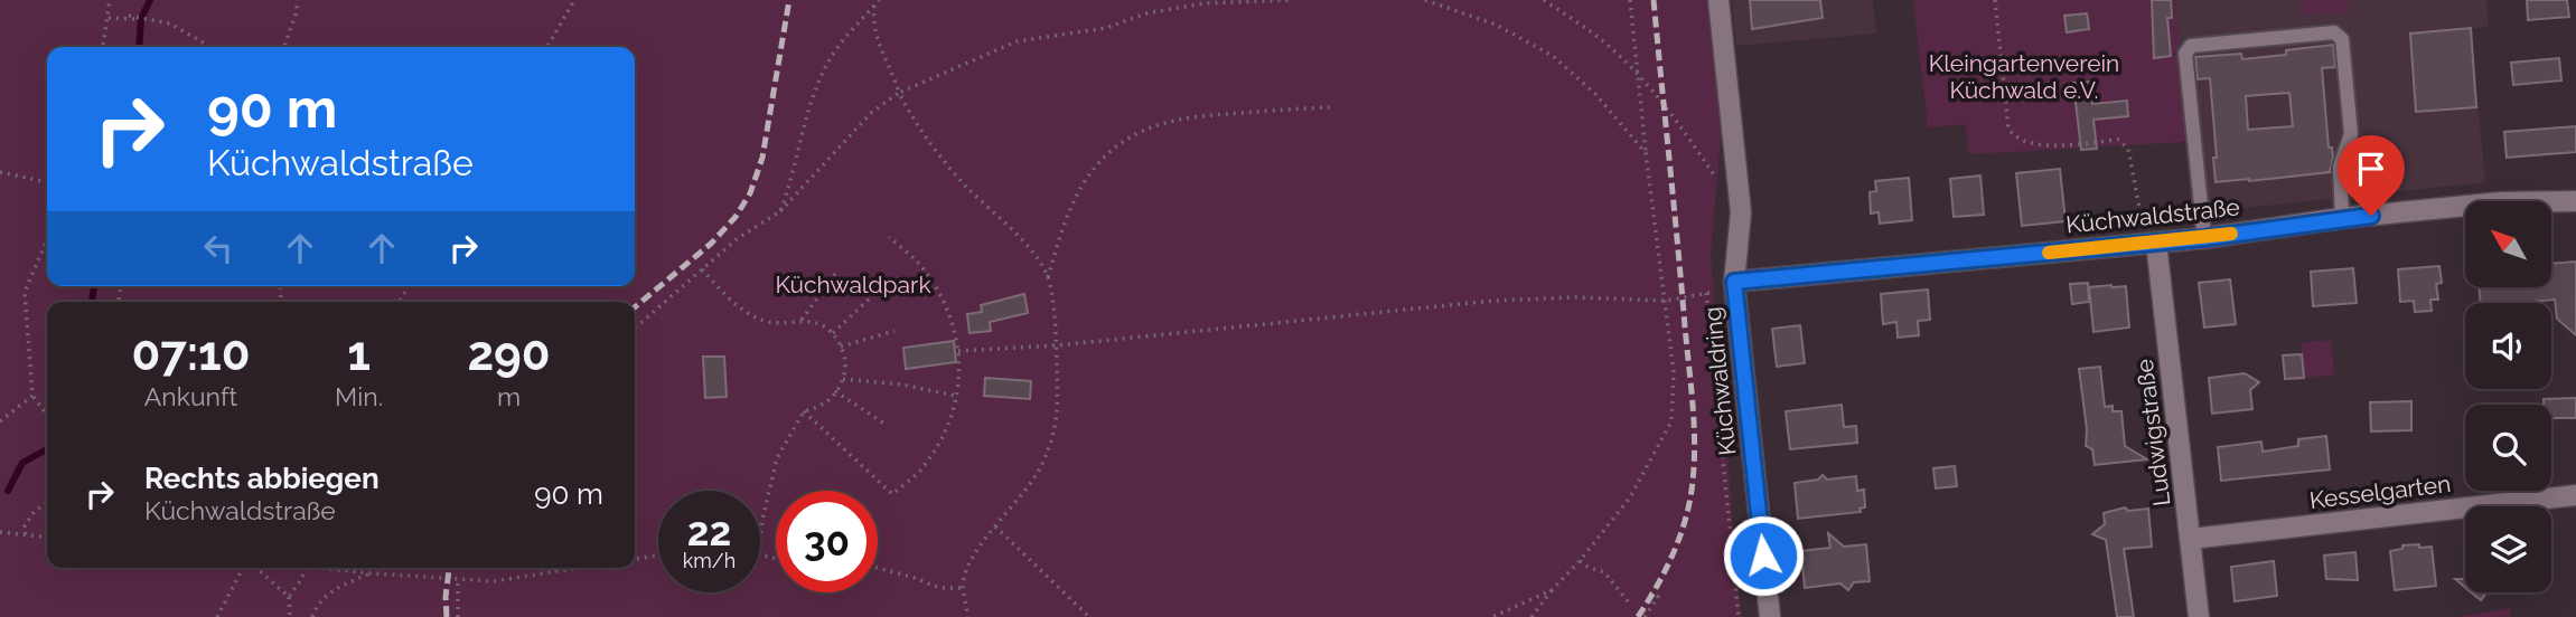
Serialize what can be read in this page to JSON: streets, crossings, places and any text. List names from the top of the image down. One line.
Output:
{"streets":{"street":["Küchwaldstraße","Küchwaldring","Ludwigstraße","Kesselgarten"]},"crossings":[["Küchwaldstraße","Küchwaldring"],["Küchwaldstraße","Ludwigstraße"],["Ludwigstraße","Kesselgarten"]],"parks":["Kleingartenverein Küchwald e.V.","Küchwaldpark"],"north":"top left","page":{"turn":["90 m","Küchwaldstraße"],"eta":["07:10","Ankunft","1","Min.","290","m"],"list":[{"name":"Rechts abbiegen","note":"Küchwaldstraße","value":"90 m"}],"speed":"22 km/h","limit":"30"}}
